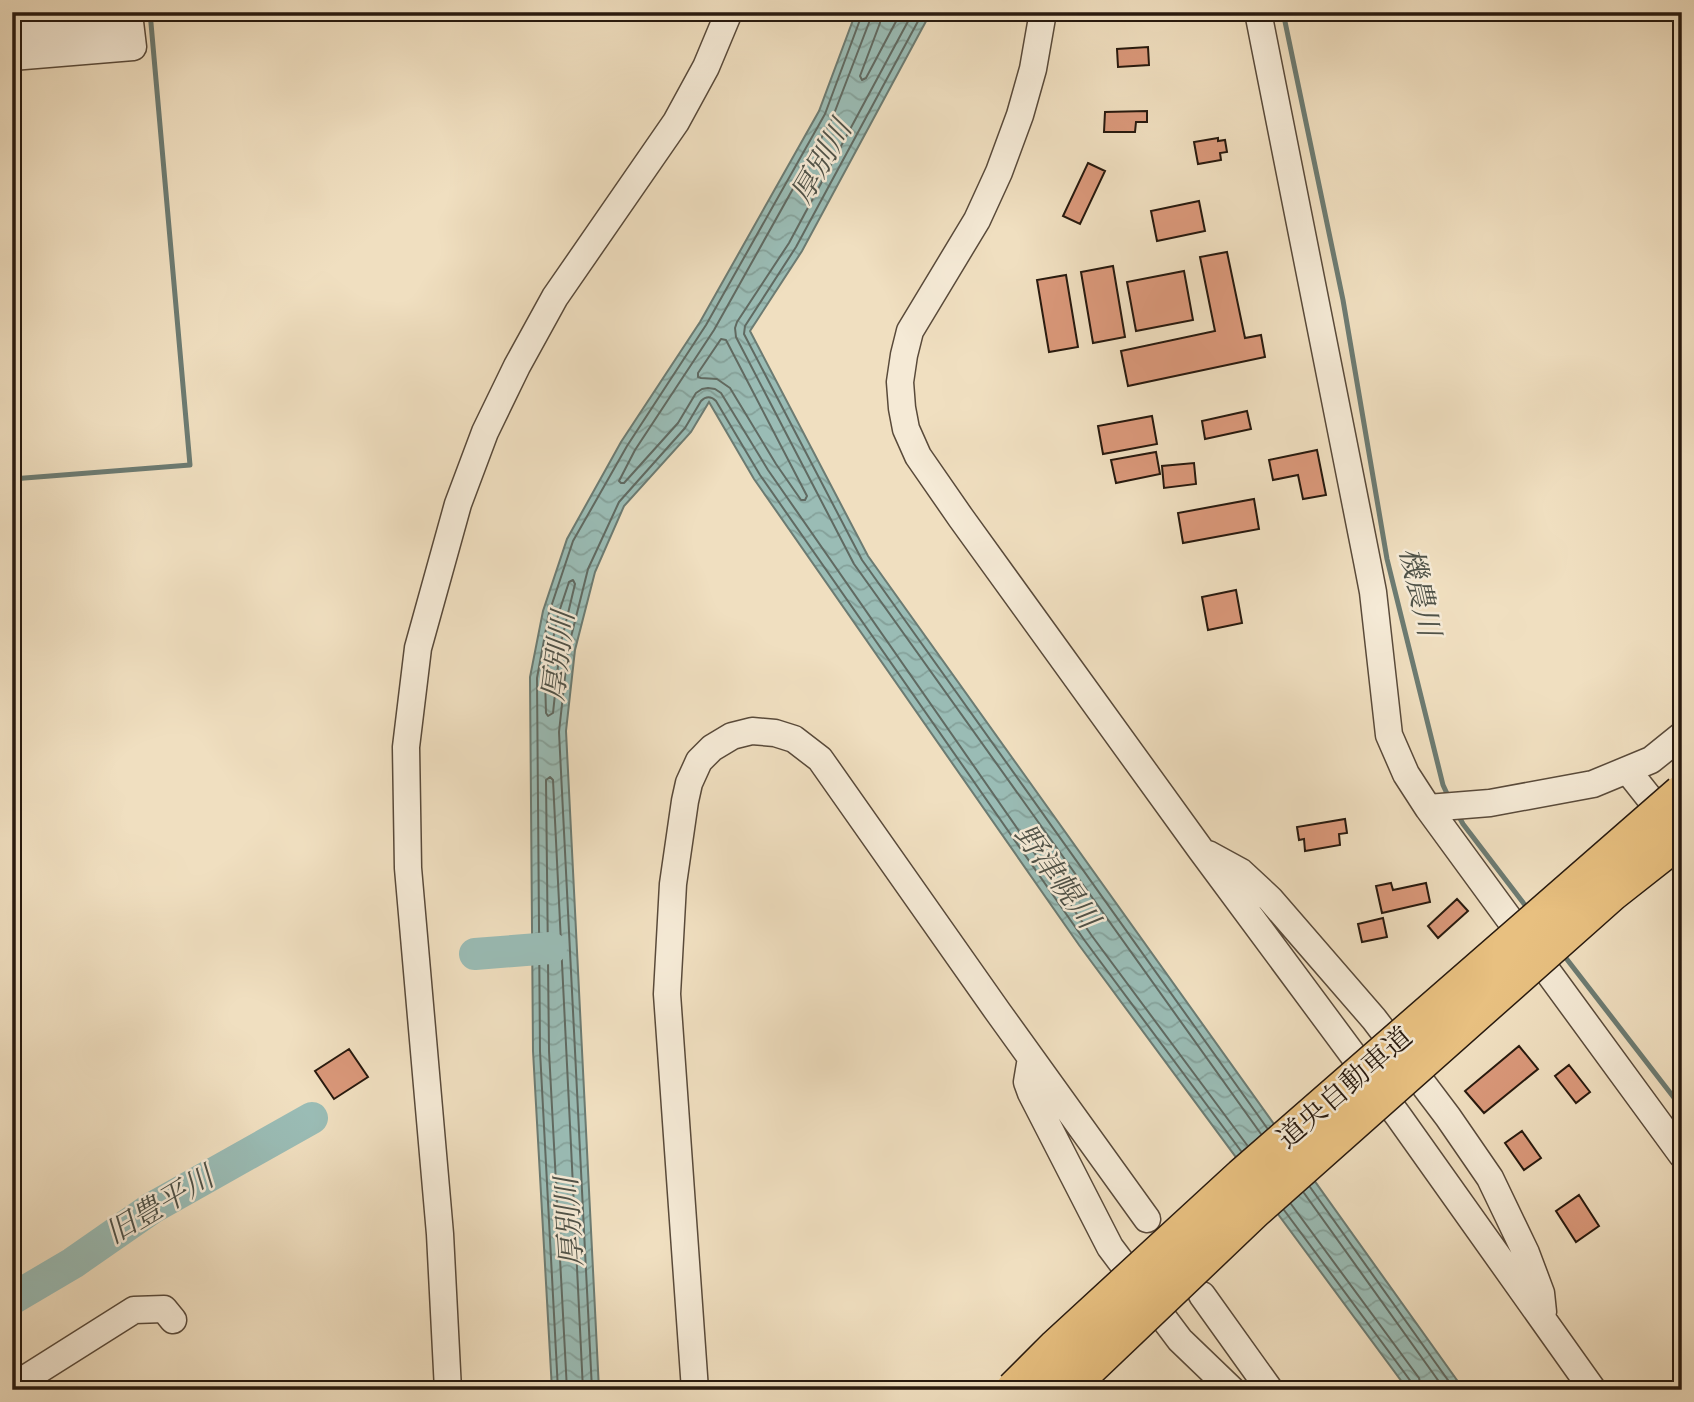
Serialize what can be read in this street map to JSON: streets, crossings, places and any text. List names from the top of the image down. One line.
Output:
{"streets":{"highway":["道央自動車道"]},"water":["厚別川","機農川","野津幌川","旧豊平川"]}
